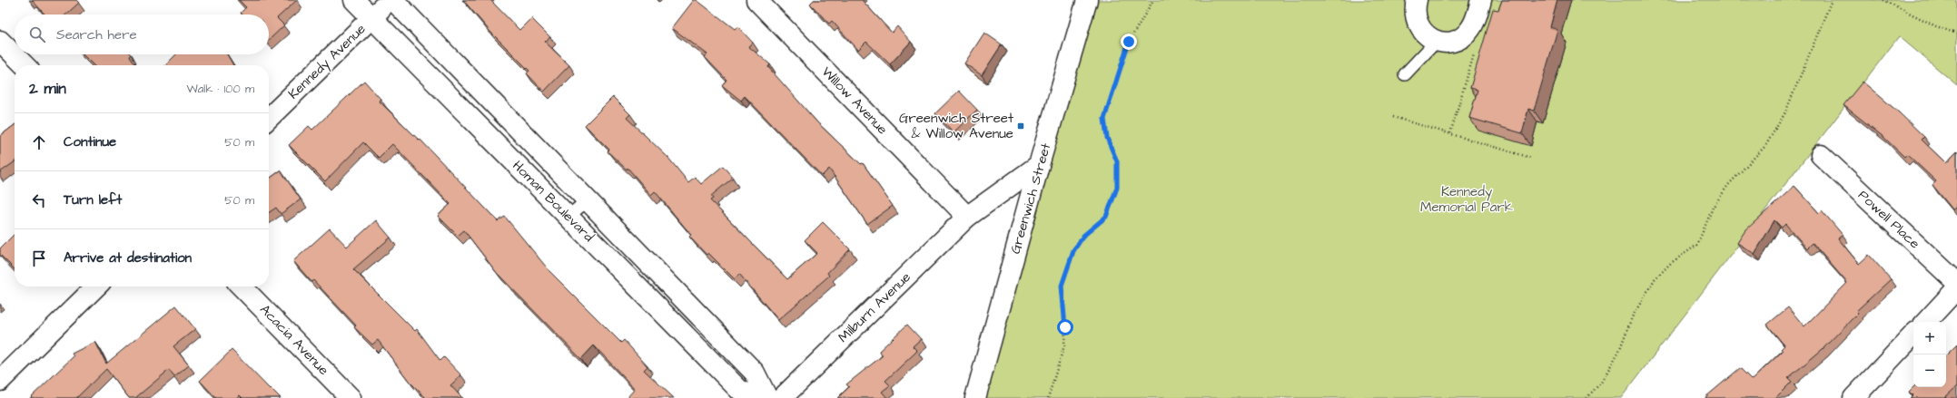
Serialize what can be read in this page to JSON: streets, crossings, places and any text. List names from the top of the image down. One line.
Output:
{"streets":{"street":["Kennedy Avenue","Willow Avenue","Greenwich Street","Homan Boulevard","Powell Place","Milburn Avenue","Acacia Avenue"]},"crossings":[["Kennedy Avenue","Homan Boulevard"],["Willow Avenue","Milburn Avenue"]],"parks":["Kennedy Memorial Park"],"places":{"transit":["Greenwich Street & Willow Avenue"]},"page":{"search":"Search here","heading":["2 min","Walk · 100 m"],"list":[["Continue","50 m"],["Turn left","50 m"],"Arrive at destination"],"map_buttons":["+","−"]}}
